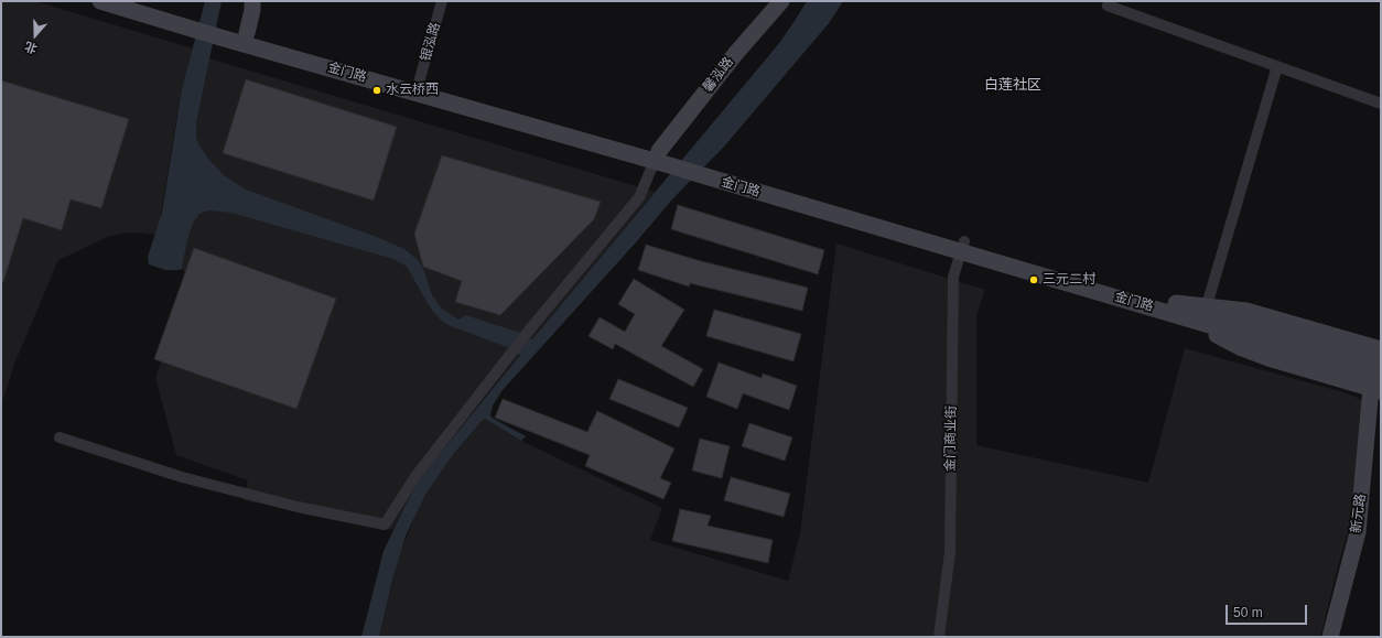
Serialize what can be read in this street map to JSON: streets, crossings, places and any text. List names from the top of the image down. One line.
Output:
{"streets":{"main road":["金门路","馨泓路","新元路"],"street":["银泓路","金门商业街"]},"crossings":[["银泓路","金门路"],["金门路","馨泓路"],["金门路","金门商业街"],["金门路","新元路"]],"districts":["白莲社区"],"places":["水云桥西","三元二村"],"scale_bar":"50 m","north":"bottom"}
